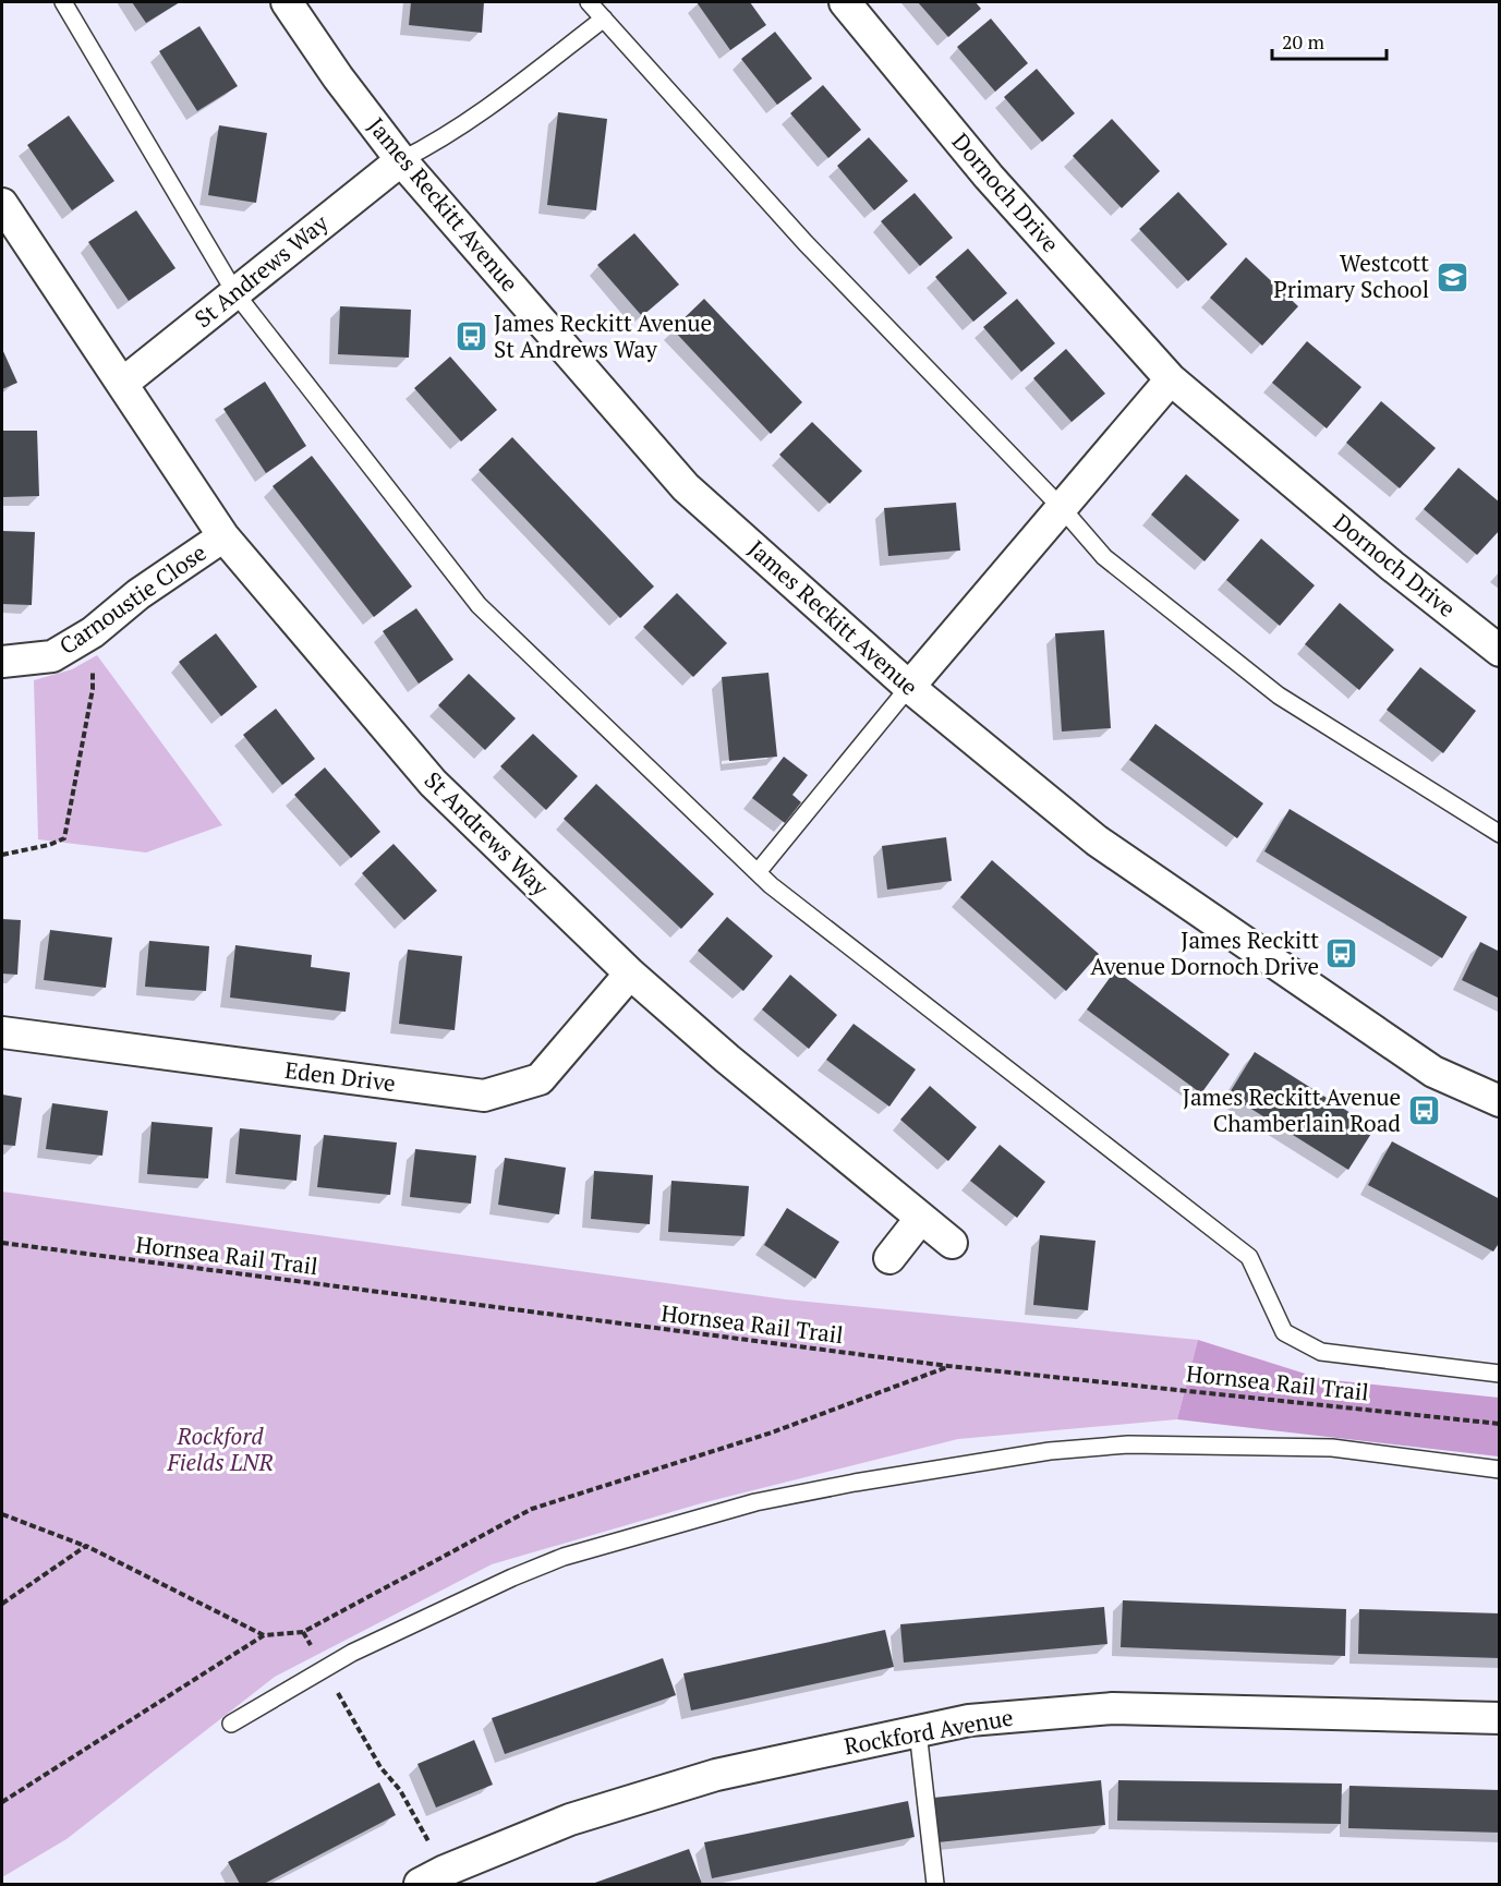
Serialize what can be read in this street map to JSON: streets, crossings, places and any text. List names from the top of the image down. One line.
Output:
{"streets":{"street":["Dornoch Drive","James Reckitt Avenue","St Andrews Way","Carnoustie Close","Eden Drive","Rockford Avenue"],"path":["Hornsea Rail Trail"]},"crossings":[["James Reckitt Avenue","St Andrews Way"],["St Andrews Way","Carnoustie Close"],["St Andrews Way","Eden Drive"]],"parks":["Rockford Fields LNR"],"places":{"school or university":["Westcott Primary School"],"bus stop":["James Reckitt Avenue St Andrews Way","James Reckitt Avenue Dornoch Drive","James Reckitt Avenue Chamberlain Road"]},"scale_bar":"20 m"}
